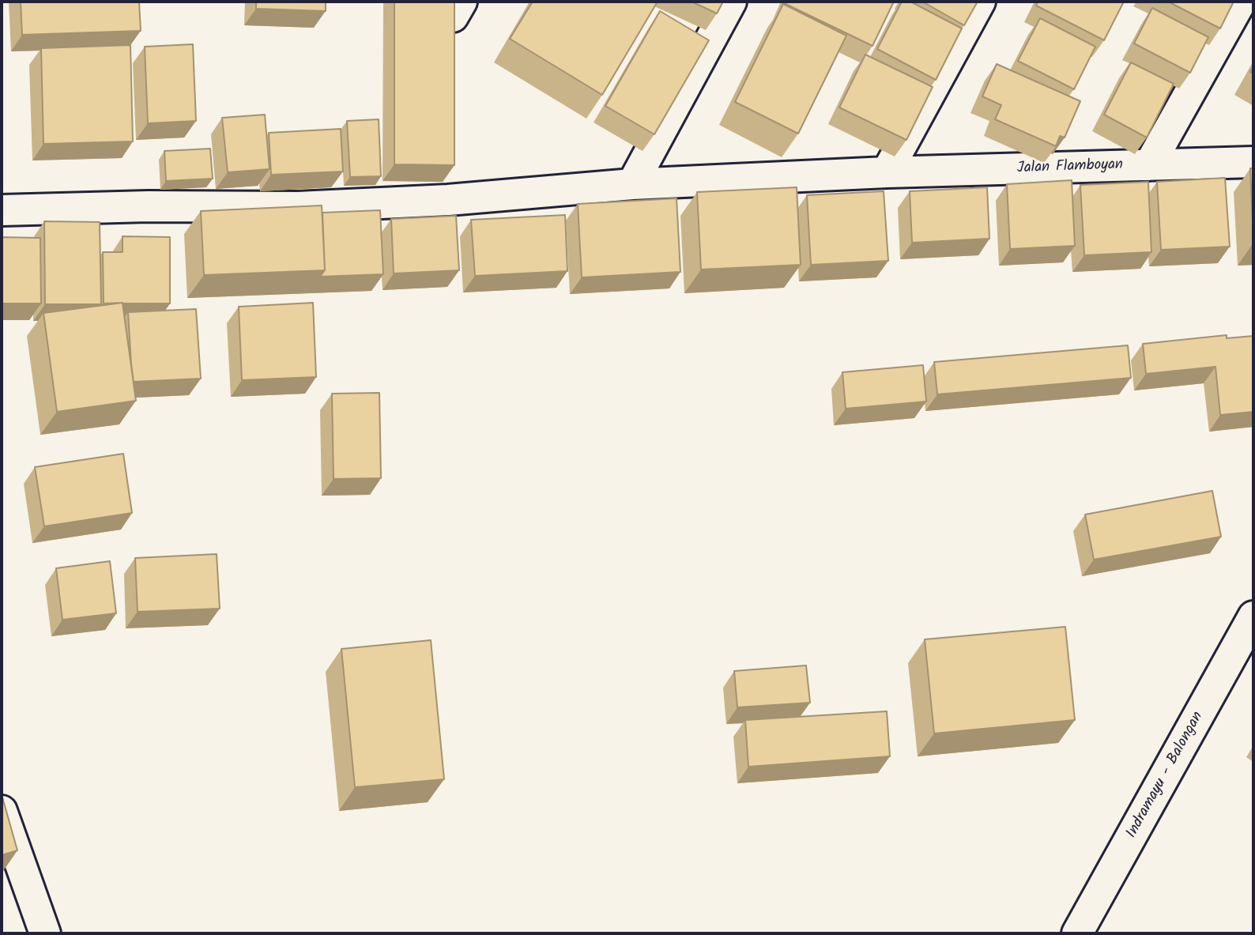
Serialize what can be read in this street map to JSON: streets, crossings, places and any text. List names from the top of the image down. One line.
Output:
{"streets":{"main road":["Jalan Flamboyan","Indramayu - Balongan"]}}
